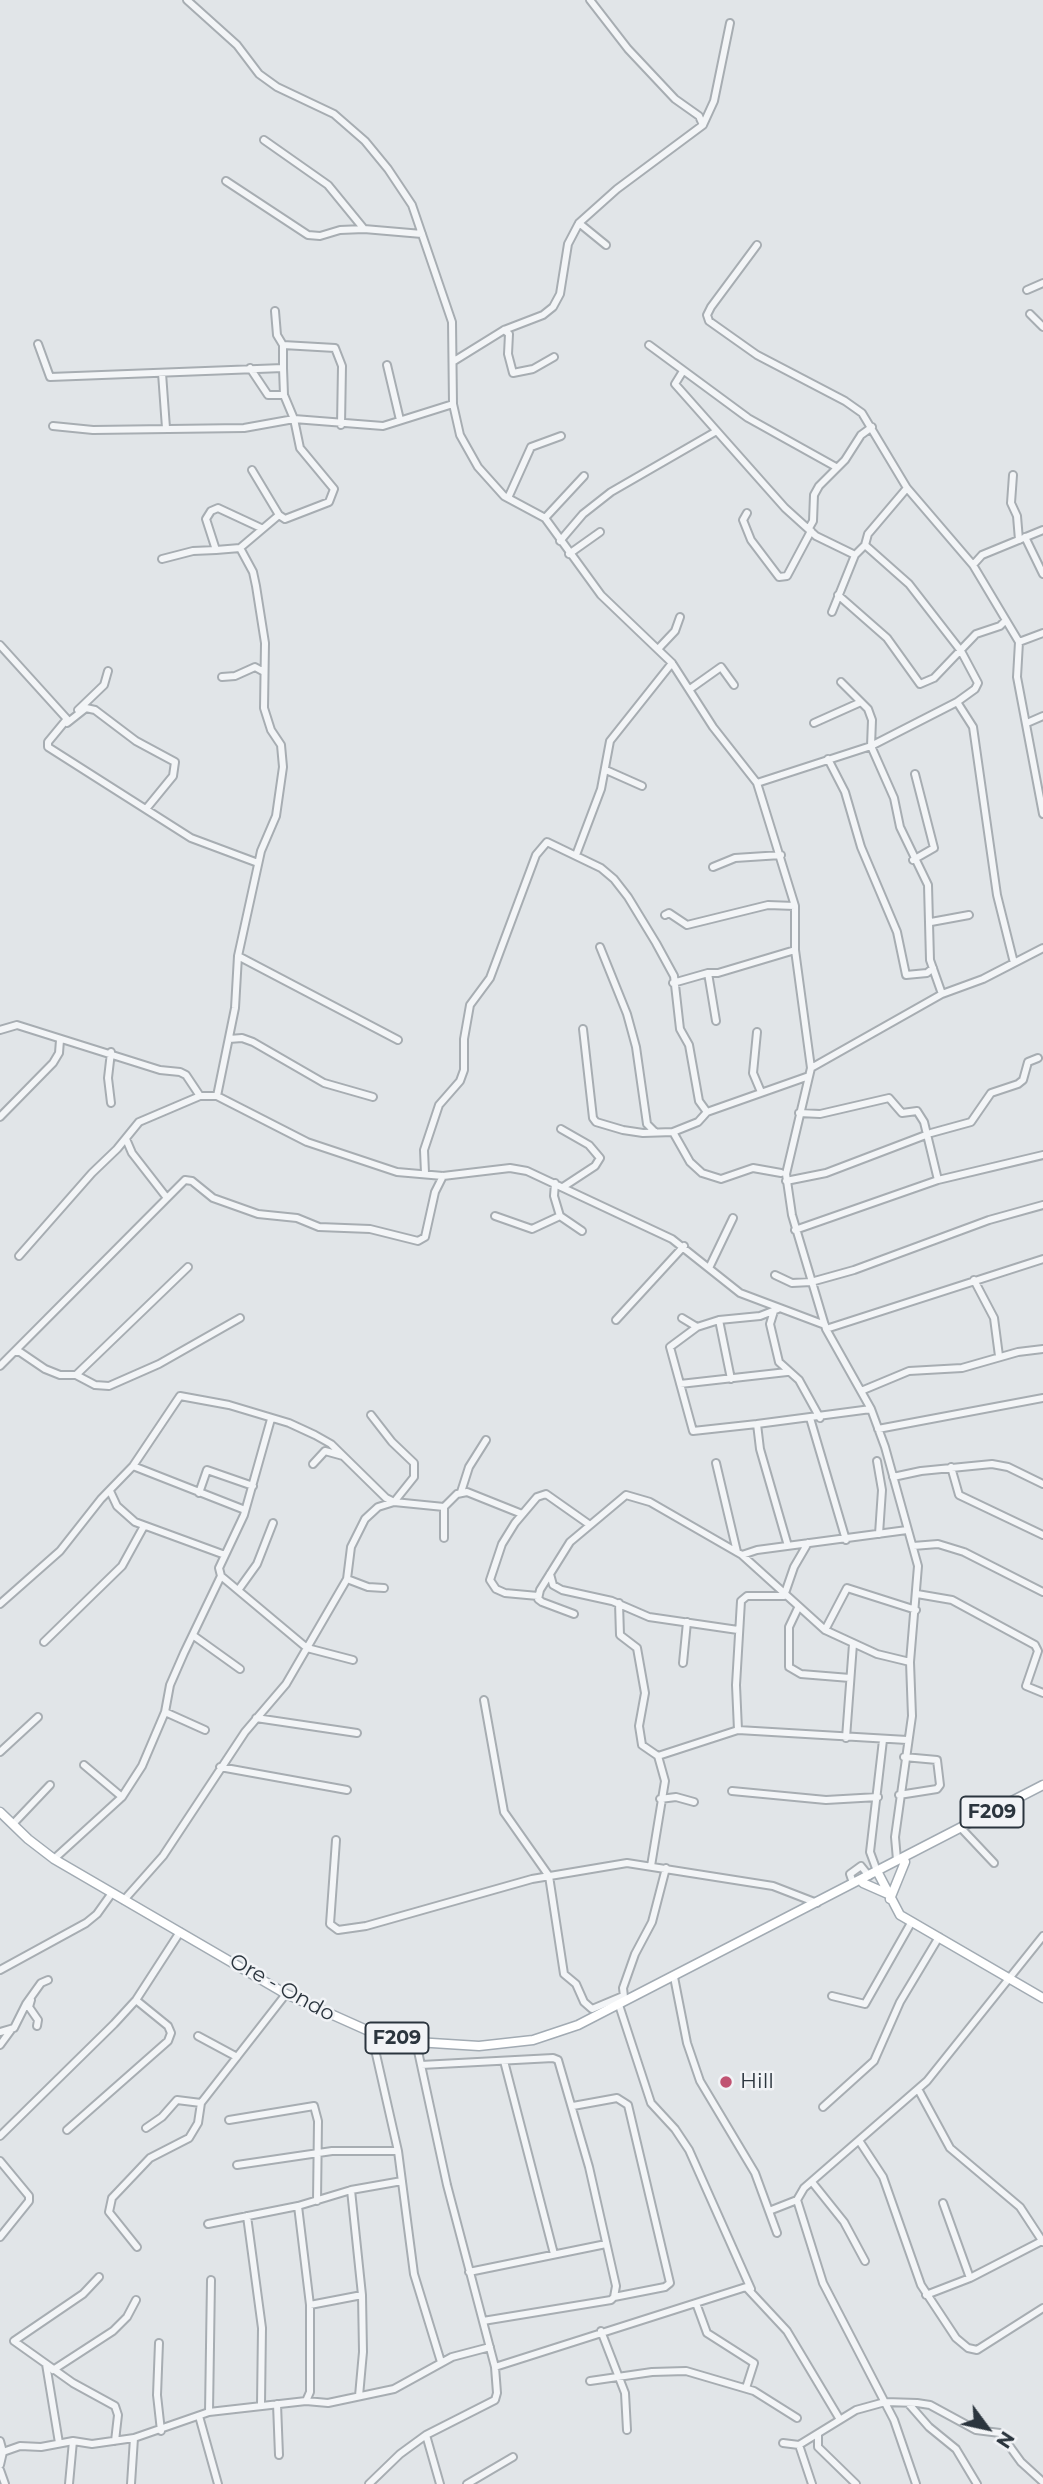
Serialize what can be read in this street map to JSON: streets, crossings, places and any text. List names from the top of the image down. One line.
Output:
{"streets":{"main road":["F209","Ore - Ondo"]},"crossings":[["F209","Ore - Ondo"]],"places":["Hill"],"north":"bottom right"}
